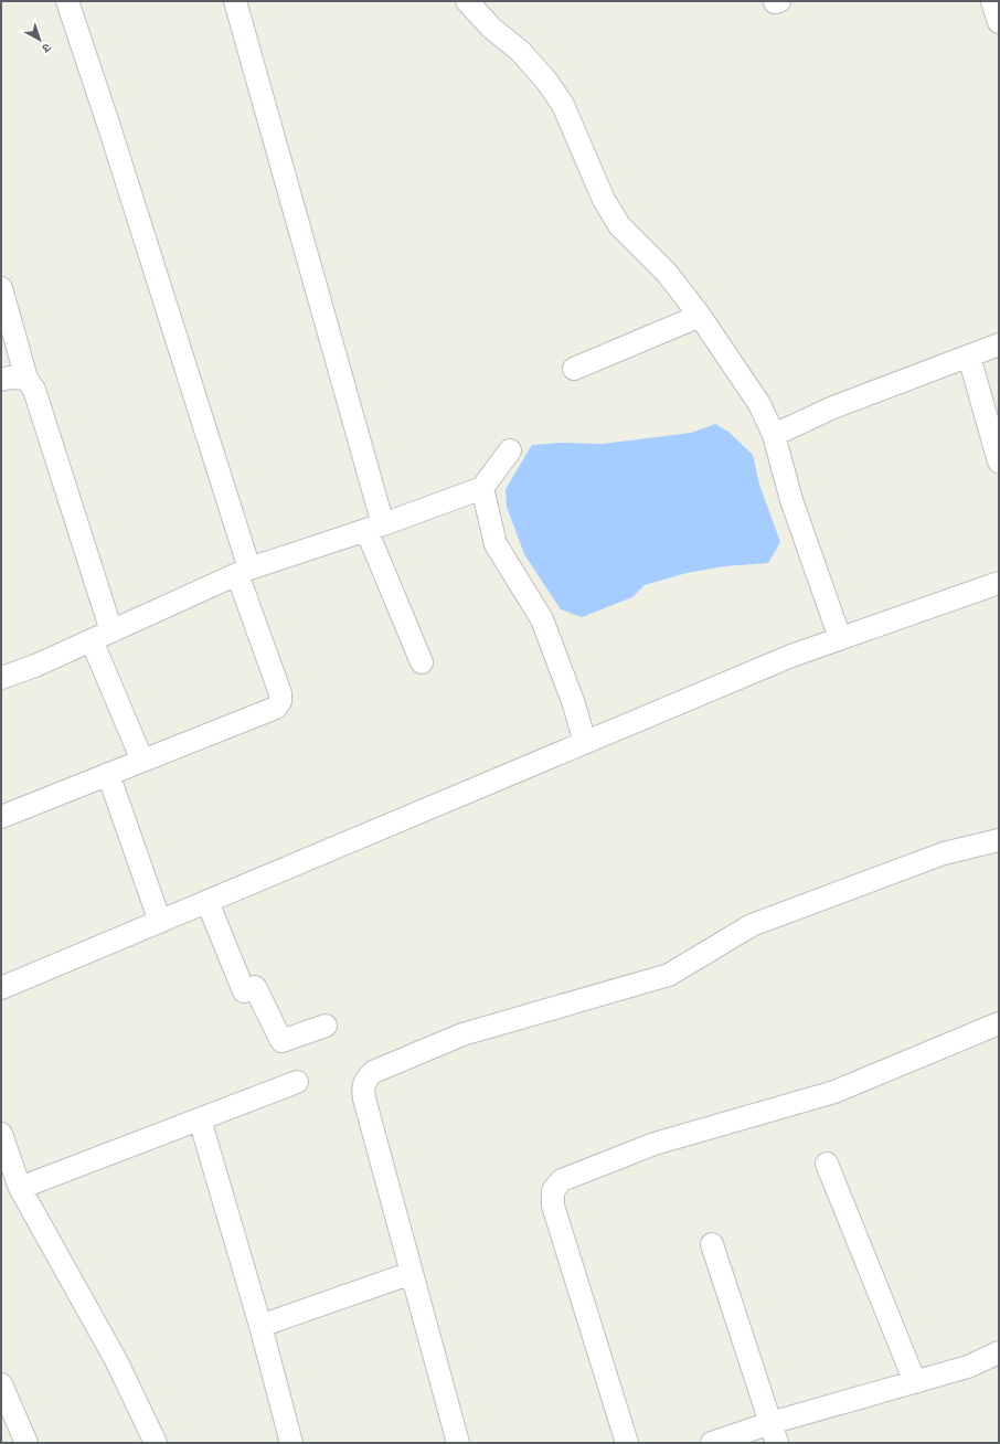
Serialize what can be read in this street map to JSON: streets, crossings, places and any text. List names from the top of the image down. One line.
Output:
{"north":"bottom right"}
